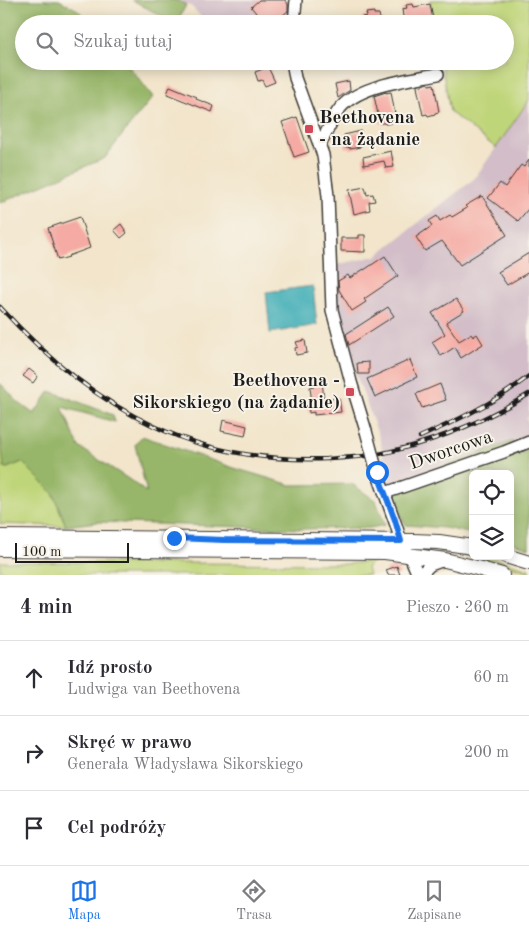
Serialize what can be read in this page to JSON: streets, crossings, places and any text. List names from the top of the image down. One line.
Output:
{"streets":{"street":["Dworcowa"]},"places":{"transit":["Beethovena - na żądanie","Beethovena - Sikorskiego (na żądanie)"]},"scale_bar":"100 m","page":{"search":"Szukaj tutaj","scale":"100 m","heading":["4 min","Pieszo · 260 m"],"list":[["Idź prosto","Ludwiga van Beethovena","60 m"],["Skręć w prawo","Generała Władysława Sikorskiego","200 m"],"Cel podróży"],"nav":["Mapa","Trasa","Zapisane"]}}
